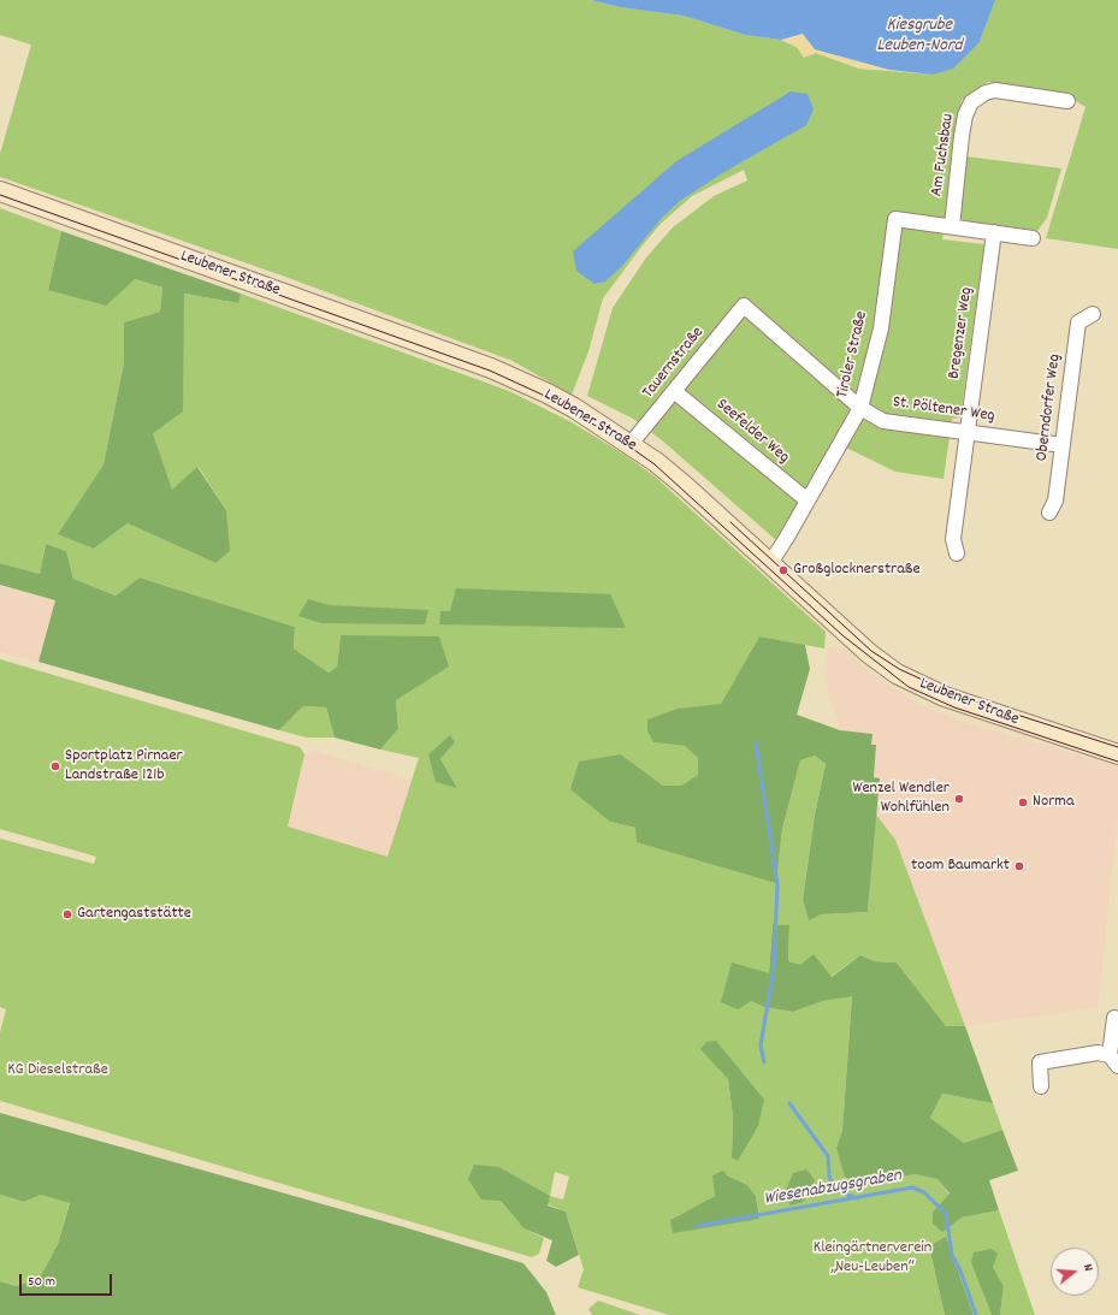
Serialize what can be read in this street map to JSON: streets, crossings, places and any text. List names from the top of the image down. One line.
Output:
{"streets":{"street":["Am Fuchsbau","Leubener Straße","Bregenzer Weg","Tiroler Straße","Tauernstraße","Oberndorfer Weg","St. Pöltener Weg","Seefelder Weg"]},"crossings":[["Am Fuchsbau","Tiroler Straße"],["Leubener Straße","Tiroler Straße"],["Leubener Straße","Tauernstraße"],["Bregenzer Weg","St. Pöltener Weg"],["Tiroler Straße","St. Pöltener Weg"],["Tiroler Straße","Seefelder Weg"],["Tauernstraße","St. Pöltener Weg"],["Tauernstraße","Seefelder Weg"],["Oberndorfer Weg","St. Pöltener Weg"]],"water":["Kiesgrube Leuben-Nord","Wiesenabzugsgraben"],"parks":["KG Dieselstraße","Kleingärtnerverein „Neu-Leuben“"],"places":["Großglocknerstraße","Sportplatz Pirnaer Landstraße 121b","Wenzel Wendler Wohlfühlen","Norma","toom Baumarkt","Gartengaststätte"],"scale_bar":"50 m","north":"right"}
